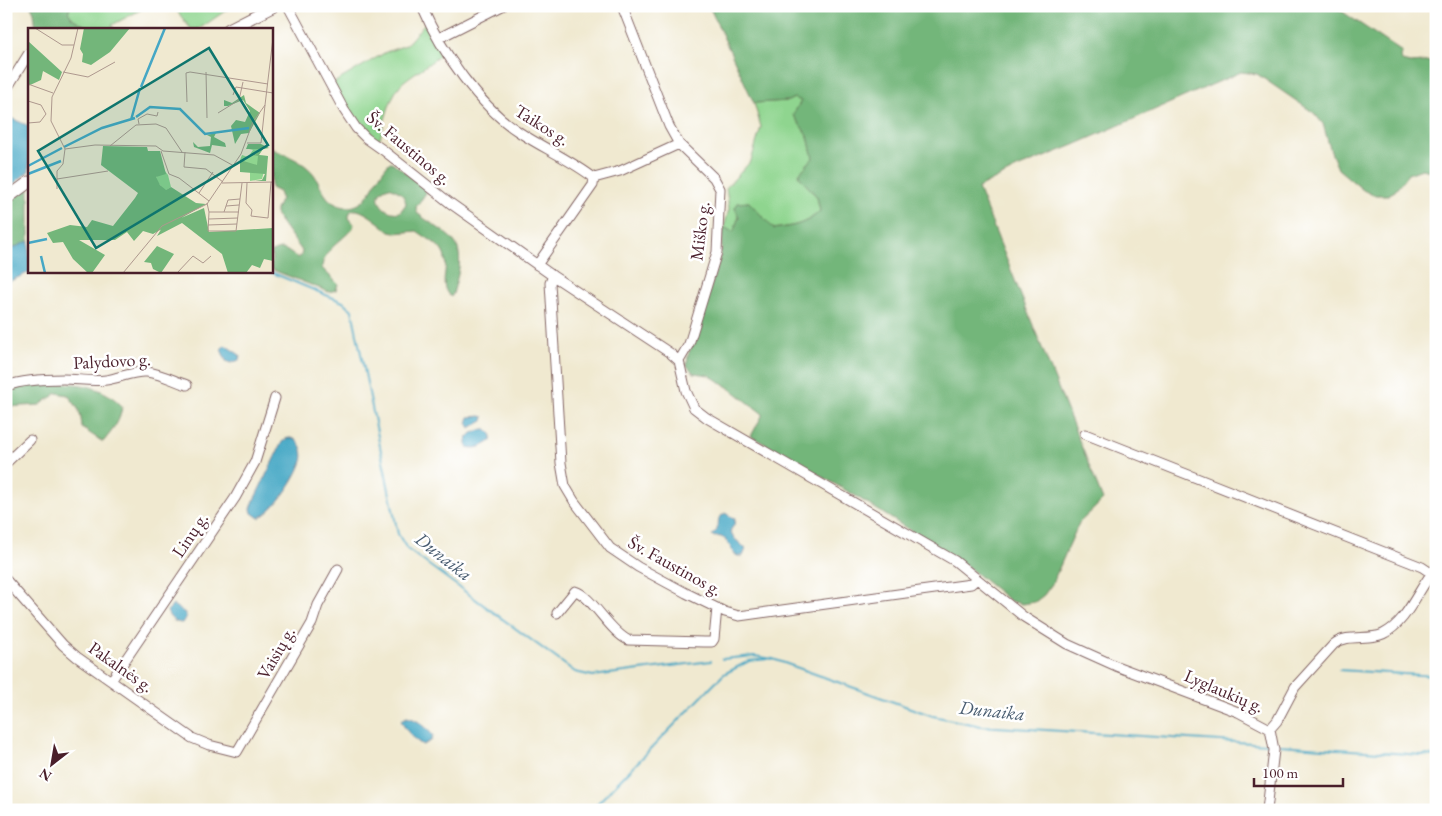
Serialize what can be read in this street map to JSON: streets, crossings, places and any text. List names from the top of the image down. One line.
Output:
{"streets":{"street":["Taikos g.","Šv. Faustinos g.","Miško g.","Palydovo g.","Linų g.","Vaisių g.","Pakalnės g.","Lyglaukių g."]},"crossings":[["Šv. Faustinos g.","Miško g."],["Šv. Faustinos g.","Lyglaukių g."],["Linų g.","Pakalnės g."],["Vaisių g.","Pakalnės g."]],"water":["Dunaika"],"scale_bar":"100 m","north":"bottom left"}
